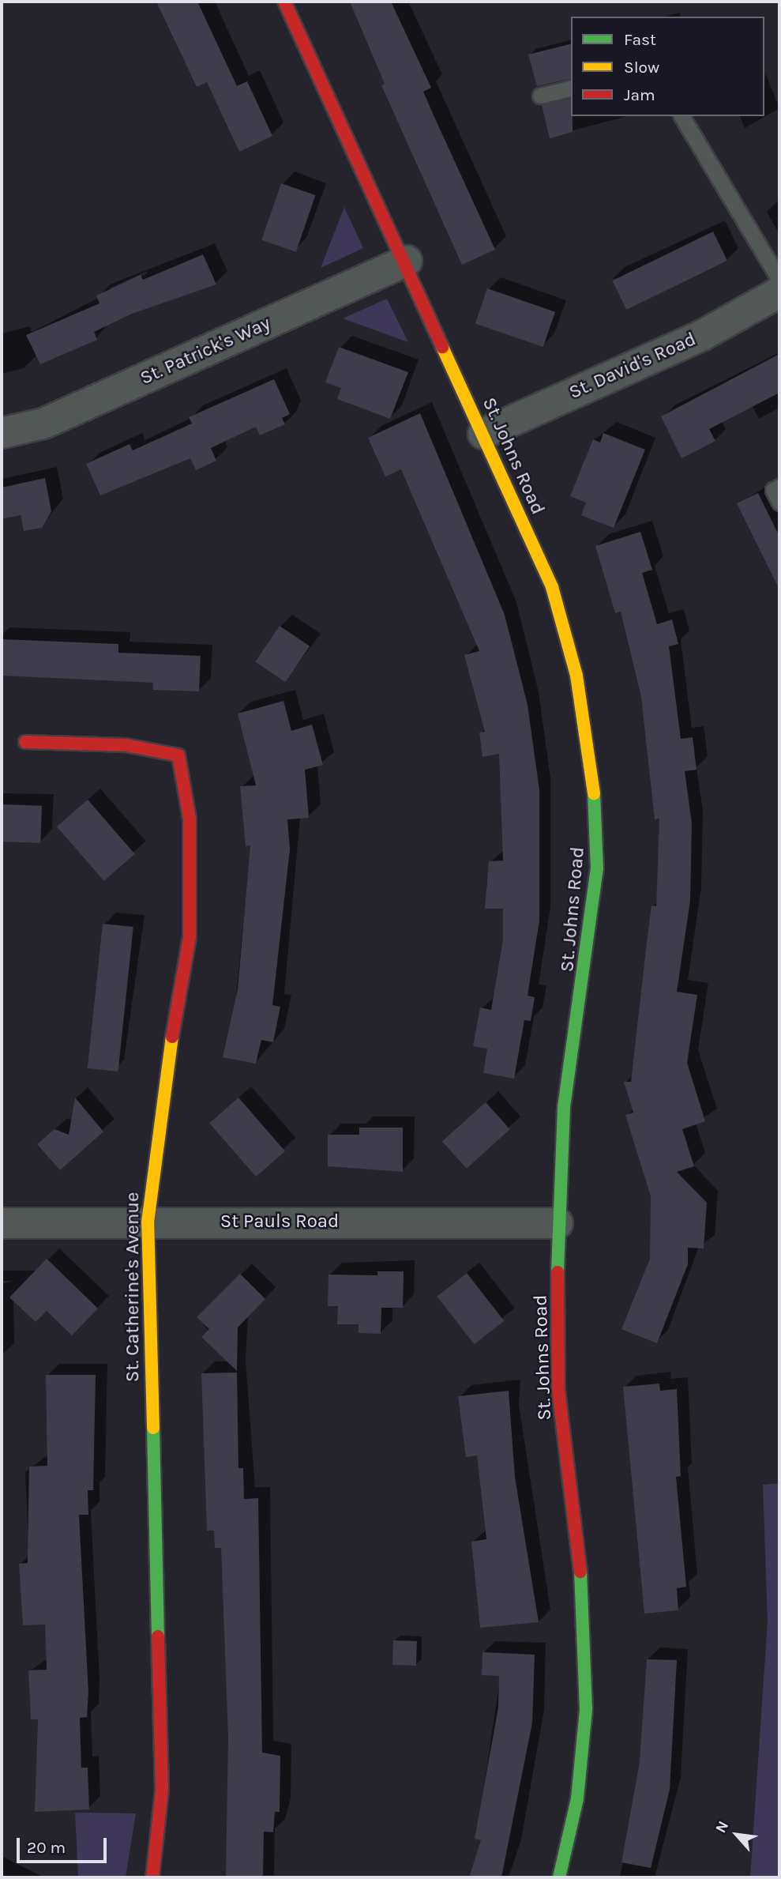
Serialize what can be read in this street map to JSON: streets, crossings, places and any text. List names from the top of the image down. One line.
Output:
{"streets":{"street":["St. Patrick's Way","St. David's Road","St. Johns Road","St Pauls Road","St. Catherine's Avenue"]},"crossings":[["St. Patrick's Way","St. Johns Road"],["St. David's Road","St. Johns Road"],["St. Johns Road","St Pauls Road"],["St Pauls Road","St. Catherine's Avenue"]],"legend":["Fast","Slow","Jam"],"scale_bar":"20 m","north":"top left"}
